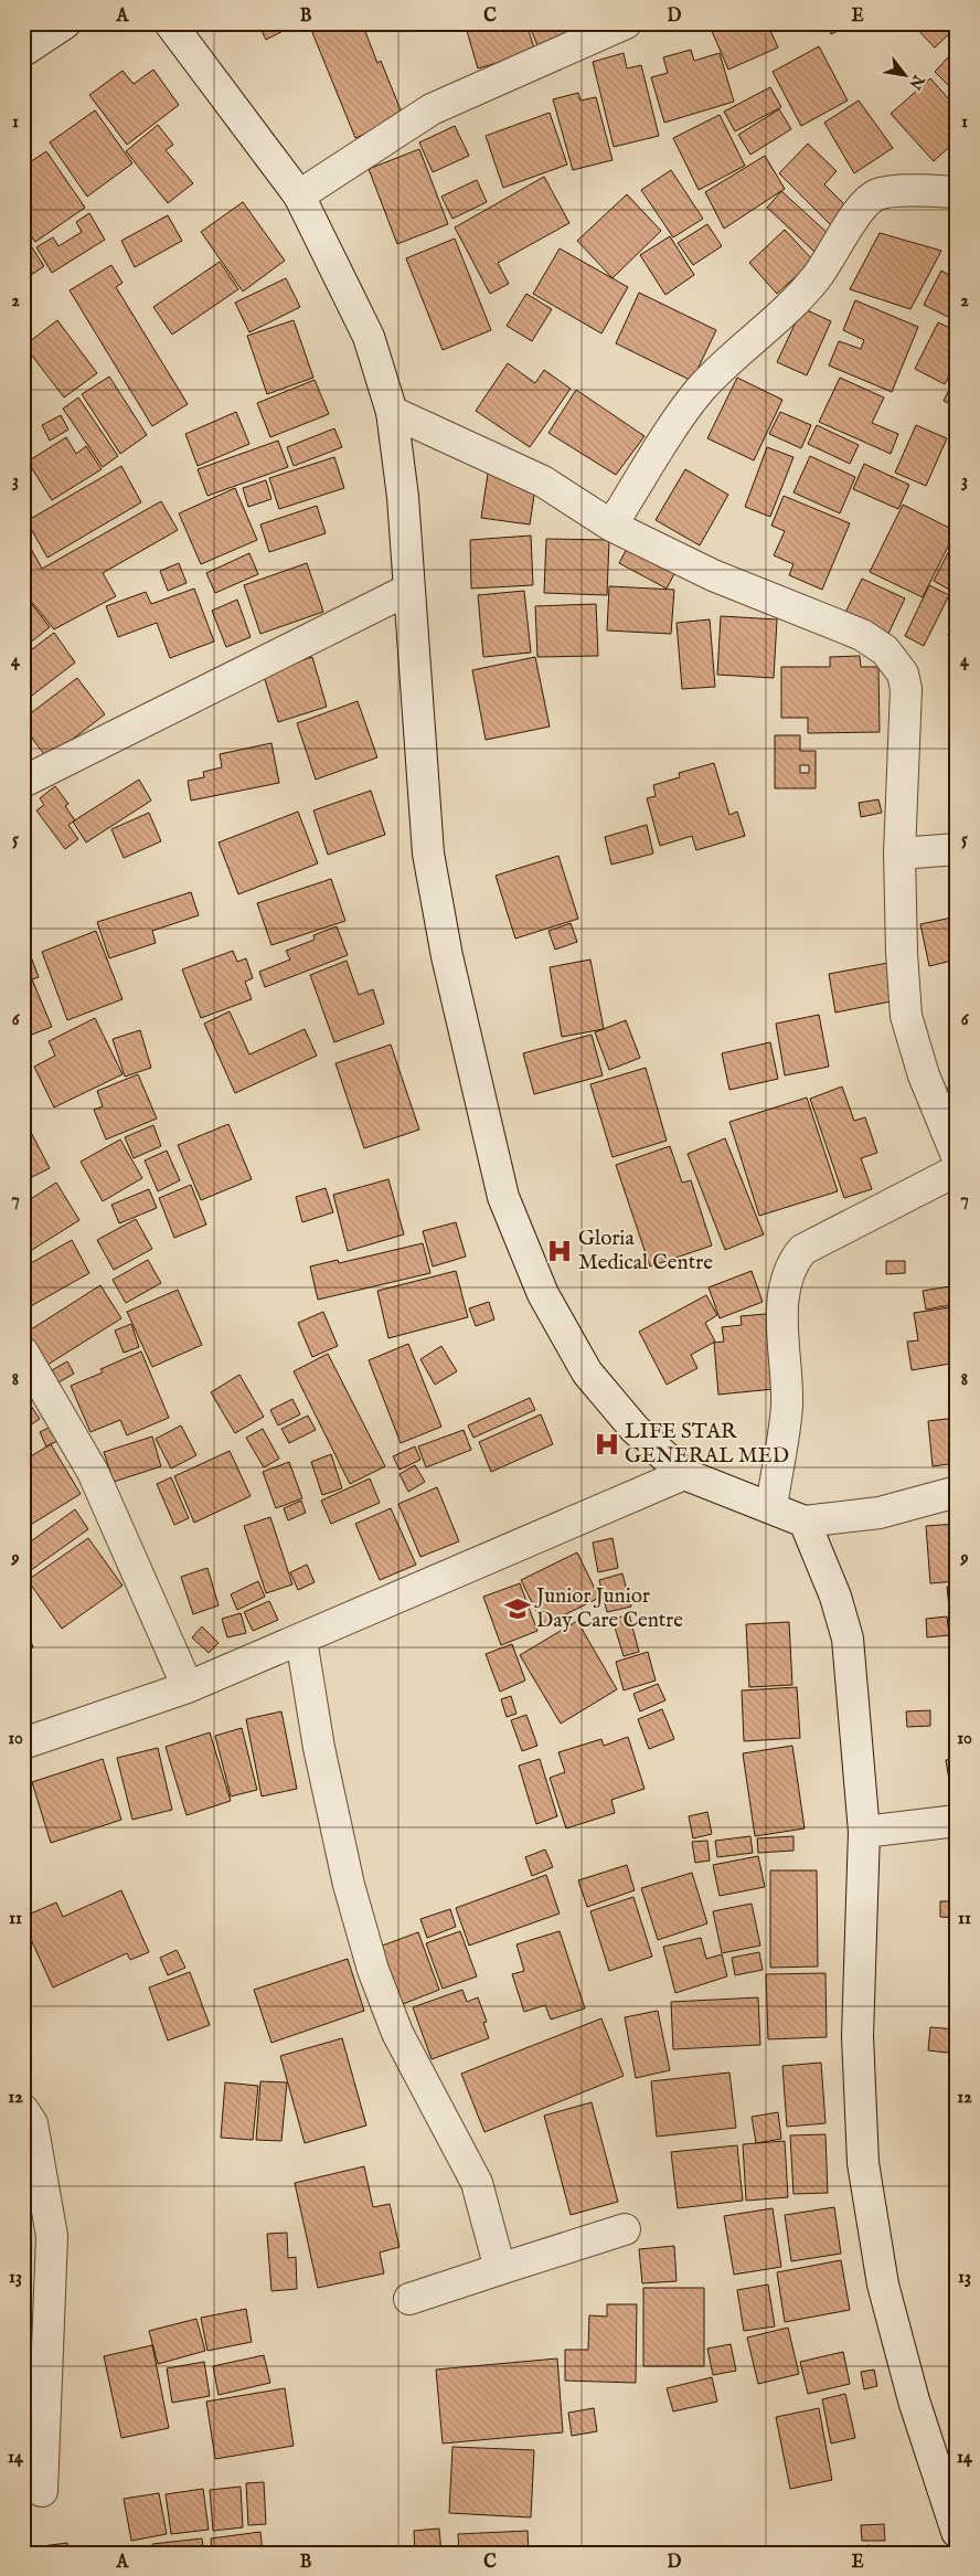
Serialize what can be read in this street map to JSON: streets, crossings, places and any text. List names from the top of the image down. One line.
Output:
{"places":{"hospital":["Gloria Medical Centre","LIFE STAR GENERAL MED"],"school or university":["Junior Junior Day Care Centre"]},"north":"bottom right","grid":{"columns":["A","B","C","D","E"],"rows":["1","2","3","4","5","6","7","8","9","10","11","12","13","14"]}}
